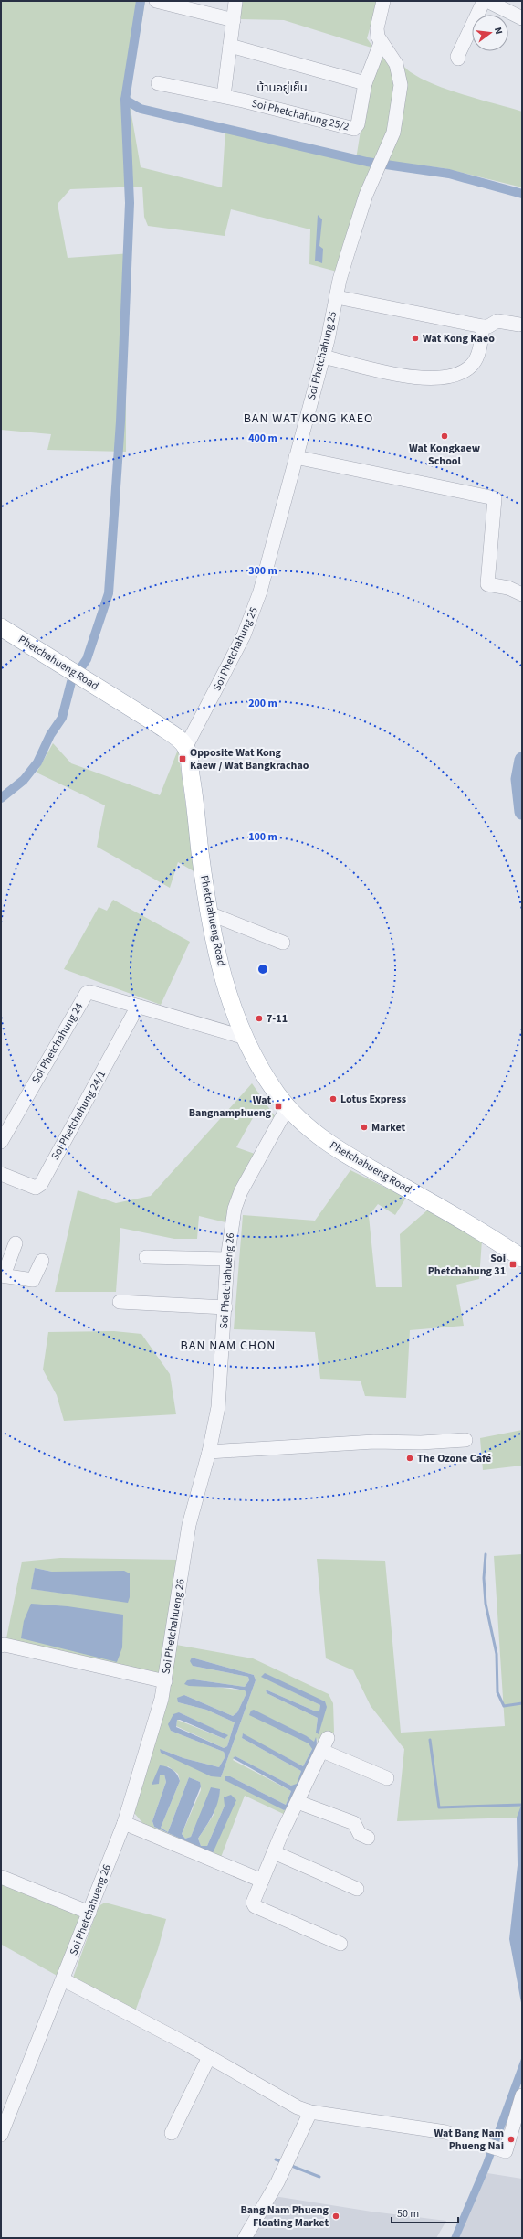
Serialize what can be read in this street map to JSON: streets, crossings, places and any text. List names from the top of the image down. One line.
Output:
{"streets":{"main road":["Phetchahueng Road"],"street":["Soi Phetchahung 25/2","Soi Phetchahung 25","Soi Phetchahung 24","Soi Phetchahung 24/1","Soi Phetchahueng 26"]},"crossings":[["Soi Phetchahung 25/2","Soi Phetchahung 25"],["Soi Phetchahung 25","Phetchahueng Road"],["Phetchahueng Road","Soi Phetchahung 24"],["Phetchahueng Road","Soi Phetchahueng 26"],["Soi Phetchahung 24","Soi Phetchahung 24/1"]],"districts":["บ้านอยู่เย็น","BAN WAT KONG KAEO","BAN NAM CHON"],"places":{"other":["Wat Kong Kaeo","Wat Kongkaew School","7-11","Lotus Express","Market","The Ozone Café","Wat Bang Nam Phueng Nai","Bang Nam Phueng Floating Market"],"transit":["Opposite Wat Kong Kaew / Wat Bangkrachao","Wat Bangnamphueng","Soi Phetchahung 31"]},"scale_bar":"50 m","north":"right","rings":["400 m","300 m","200 m","100 m"]}
